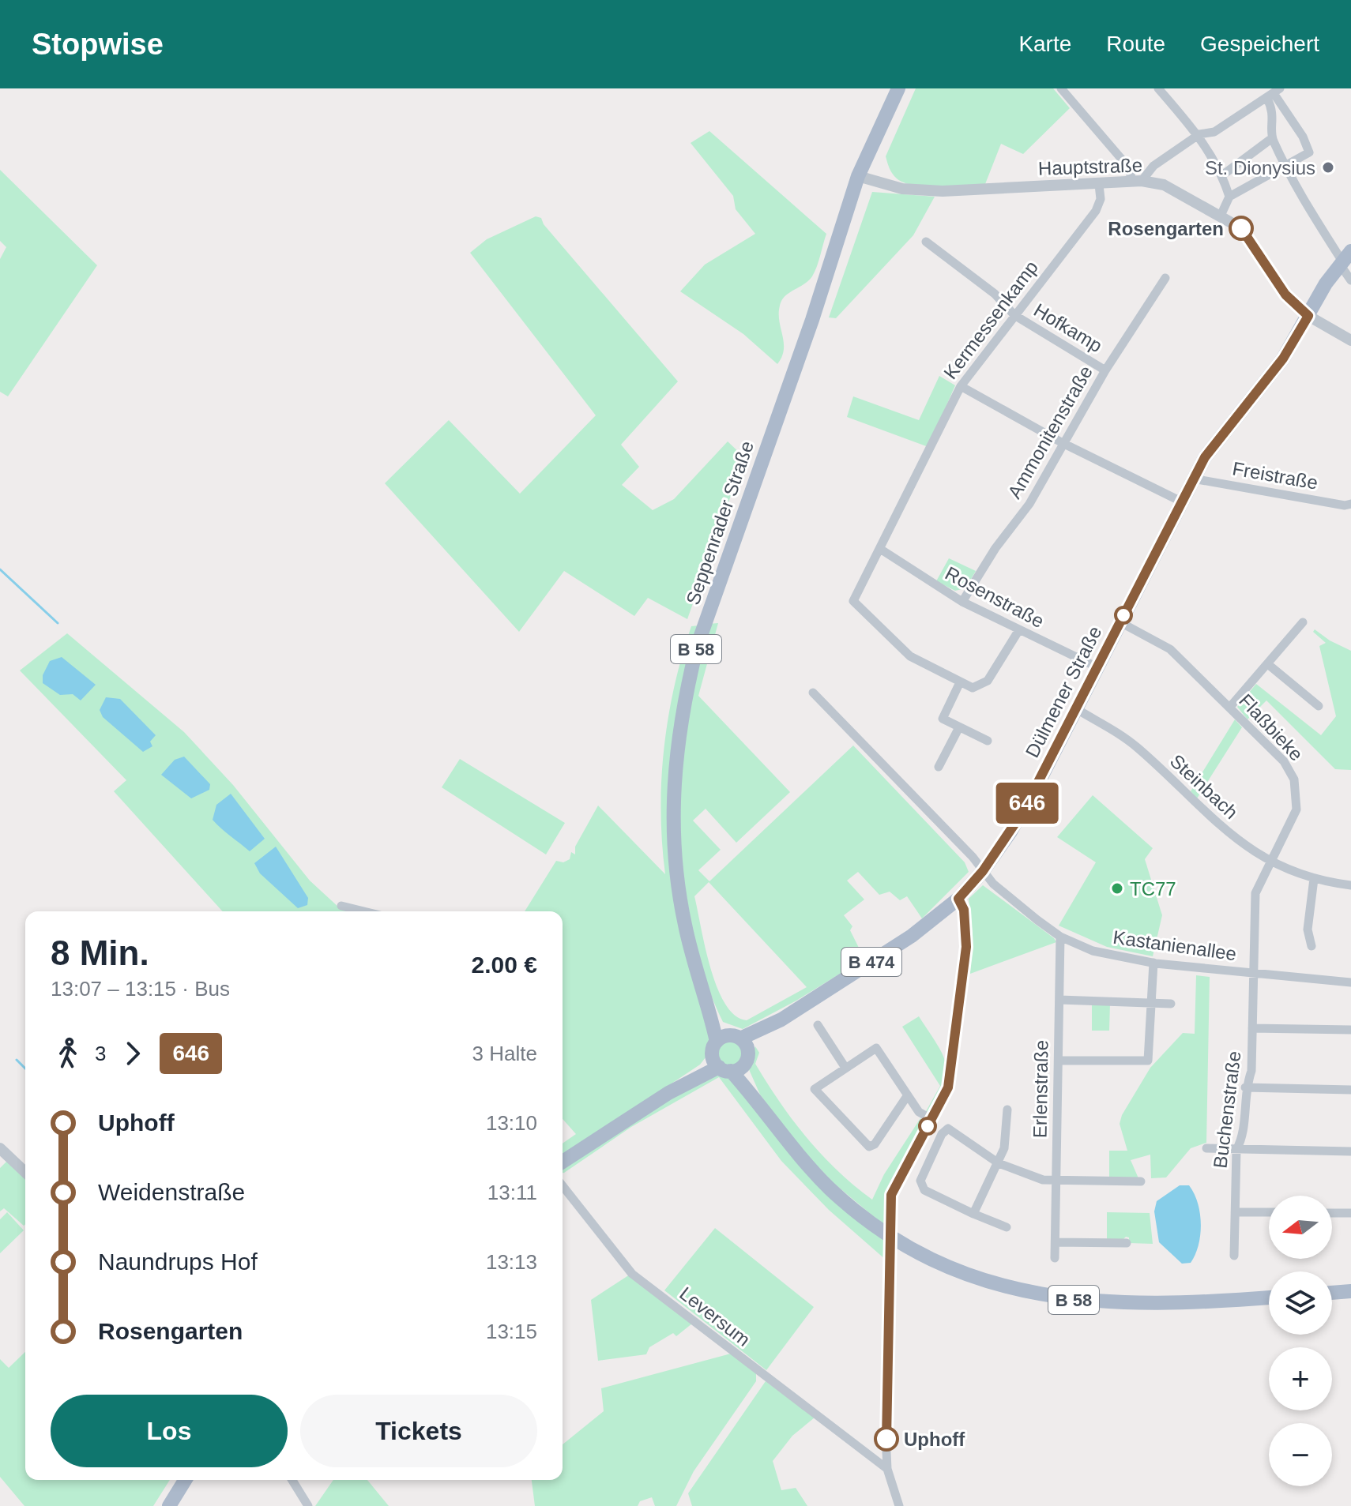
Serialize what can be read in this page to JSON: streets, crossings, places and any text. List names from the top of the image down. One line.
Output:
{"streets":{"main road":["Seppenrader Straße","B 58","Dülmener Straße","B 474"],"street":["Hauptstraße","Kermessenkamp","Hofkamp","Ammonitenstraße","Freistraße","Rosenstraße","Flaßbieke","Steinbach","Kastanienallee","Erlenstraße","Buchenstraße","Leversum"]},"crossings":[["Hauptstraße","Kermessenkamp"],["Hauptstraße","Seppenrader Straße"],["Hauptstraße","Dülmener Straße"],["Hauptstraße","B 474"],["Kermessenkamp","Hofkamp"],["Kermessenkamp","Rosenstraße"],["Hofkamp","Ammonitenstraße"],["Ammonitenstraße","Rosenstraße"],["Freistraße","Dülmener Straße"],["Seppenrader Straße","B 58"],["Seppenrader Straße","Dülmener Straße"],["Seppenrader Straße","B 474"],["Rosenstraße","Dülmener Straße"],["B 58","Dülmener Straße"],["B 58","B 474"],["Dülmener Straße","Flaßbieke"],["Dülmener Straße","Steinbach"],["Dülmener Straße","Kastanienallee"],["Dülmener Straße","B 474"],["Flaßbieke","Steinbach"],["Flaßbieke","Kastanienallee"],["Flaßbieke","Buchenstraße"],["Kastanienallee","Erlenstraße"],["Kastanienallee","Buchenstraße"]],"places":["St. Dionysius","Rosengarten","TC77","Uphoff"],"lines":["bus line 646"],"north":"left","page":{"header":"Stopwise","nav":["Karte","Route","Gespeichert"],"on_map":"646","heading":["8 Min.","13:07 – 13:15 · Bus","2.00 €"],"legs":["3","646","3 Halte"],"list":[{"name":"Uphoff","value":"13:10"},{"name":"Weidenstraße","value":"13:11"},{"name":"Naundrups Hof","value":"13:13"},{"name":"Rosengarten","value":"13:15"}],"map_buttons":["+","−"],"buttons":["Los","Tickets"]}}
